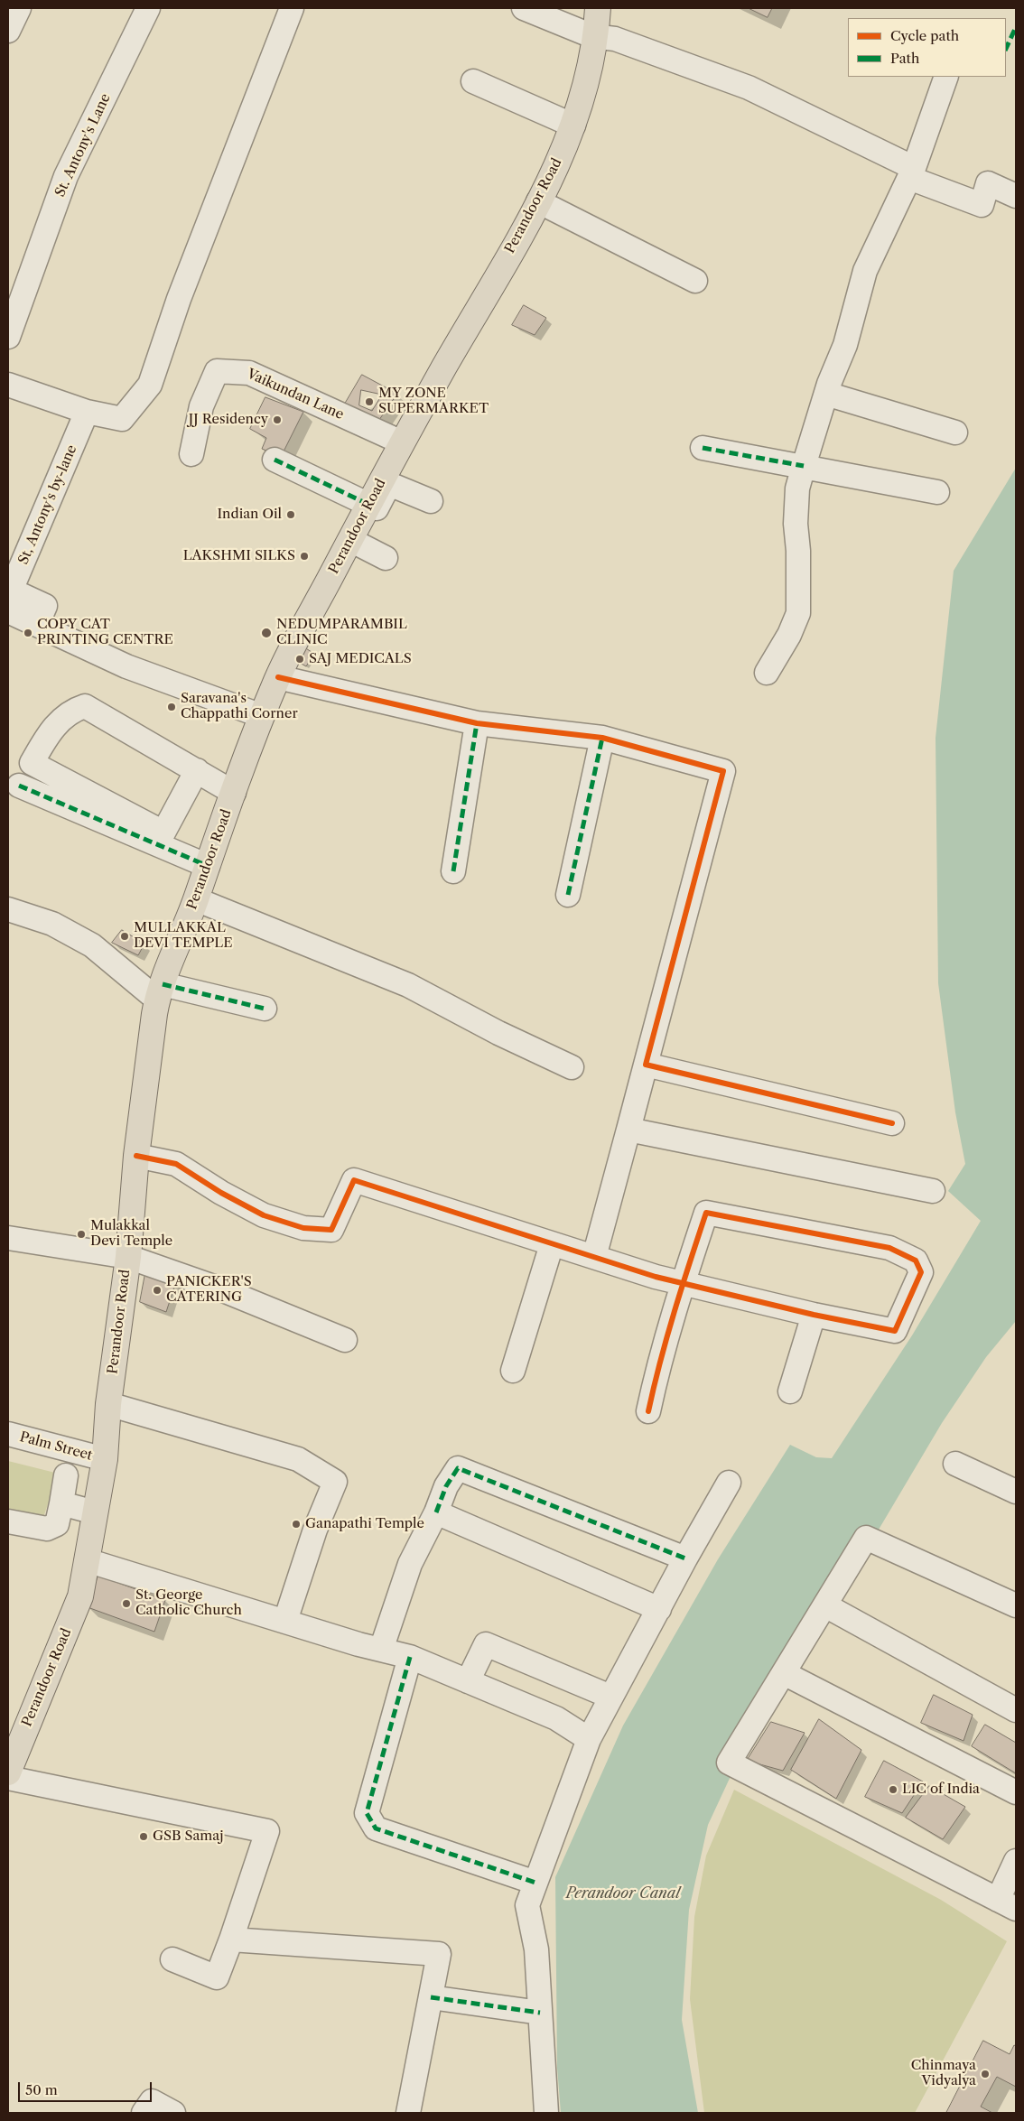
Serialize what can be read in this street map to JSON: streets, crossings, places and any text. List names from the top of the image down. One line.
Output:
{"streets":{"main road":["Perandoor Road"],"street":["St. Antony's Lane","Vaikundan Lane","St, Antony's by-lane","Palm Street"]},"crossings":[["Perandoor Road","Vaikundan Lane"],["Perandoor Road","Palm Street"]],"water":["Perandoor Canal"],"places":["MY ZONE SUPERMARKET","JJ Residency","Indian Oil","LAKSHMI SILKS","COPY CAT PRINTING CENTRE","NEDUMPARAMBIL CLINIC","SAJ MEDICALS","Saravana's Chappathi Corner","MULLAKKAL DEVI TEMPLE","Mulakkal Devi Temple","PANICKER'S CATERING","Ganapathi Temple","St. George Catholic Church","LIC of India","GSB Samaj","Chinmaya Vidyalya"],"legend":["Cycle path","Path"],"scale_bar":"50 m"}
